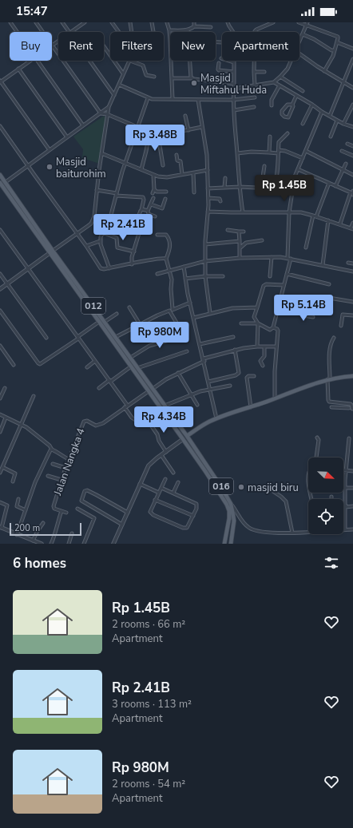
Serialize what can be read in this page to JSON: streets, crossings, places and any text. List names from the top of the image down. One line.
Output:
{"streets":{"main road":["012","016"],"street":["Jalan Nangka 4"]},"crossings":[["012","Jalan Nangka 4"],["012","016"]],"places":["Masjid Miftahul Huda","Masjid baiturohim","masjid biru"],"scale_bar":"200 m","north":"bottom right","page":{"status":"15:47","chip":["Buy","Rent","Filters","New","Apartment"],"price":["Rp 3.48B","Rp 1.45B","Rp 2.41B","Rp 5.14B","Rp 980M","Rp 4.34B"],"scale":"200 m","heading":"6 homes","list":[{"name":"Rp 1.45B","note":"2 rooms · 66 m² · Apartment"},{"name":"Rp 2.41B","note":"3 rooms · 113 m² · Apartment"},{"name":"Rp 980M","note":"2 rooms · 54 m² · Apartment"}]}}
